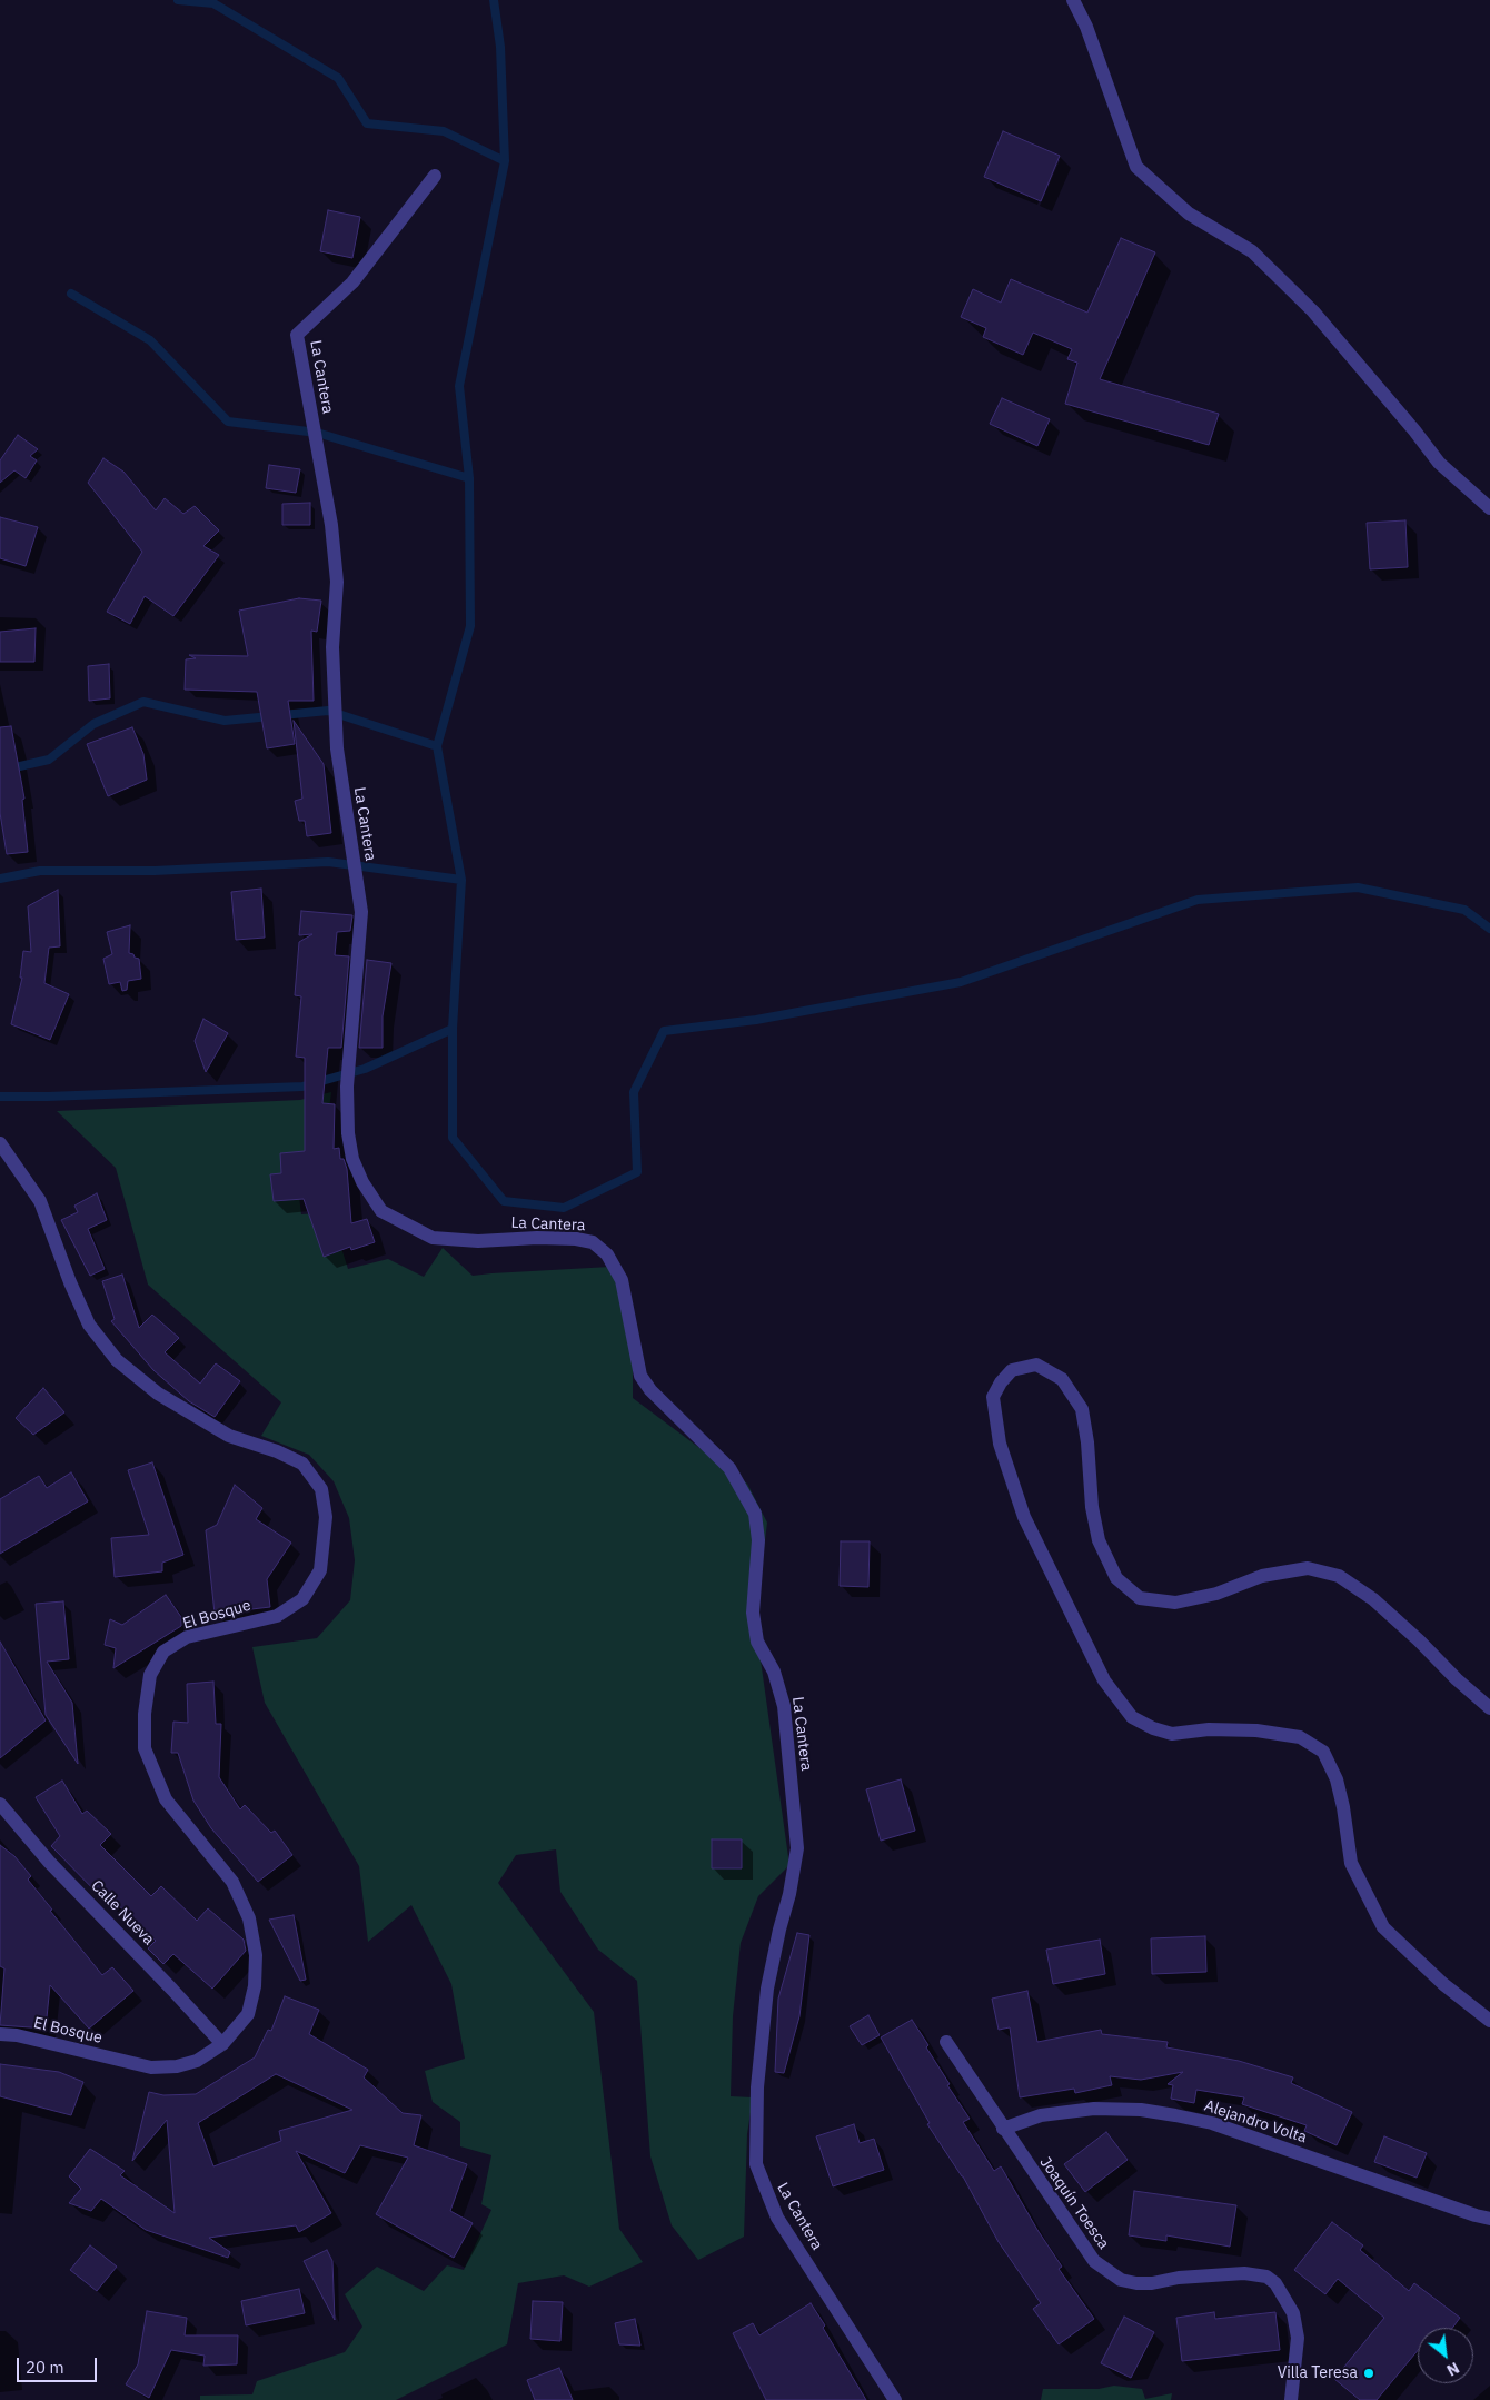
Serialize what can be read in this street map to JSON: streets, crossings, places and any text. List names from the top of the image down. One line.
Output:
{"streets":{"street":["La Cantera","El Bosque","Calle Nueva","Alejandro Volta","Joaquín Toesca"]},"crossings":[["El Bosque","Calle Nueva"],["Alejandro Volta","Joaquín Toesca"]],"places":["Villa Teresa"],"scale_bar":"20 m","north":"bottom right"}
